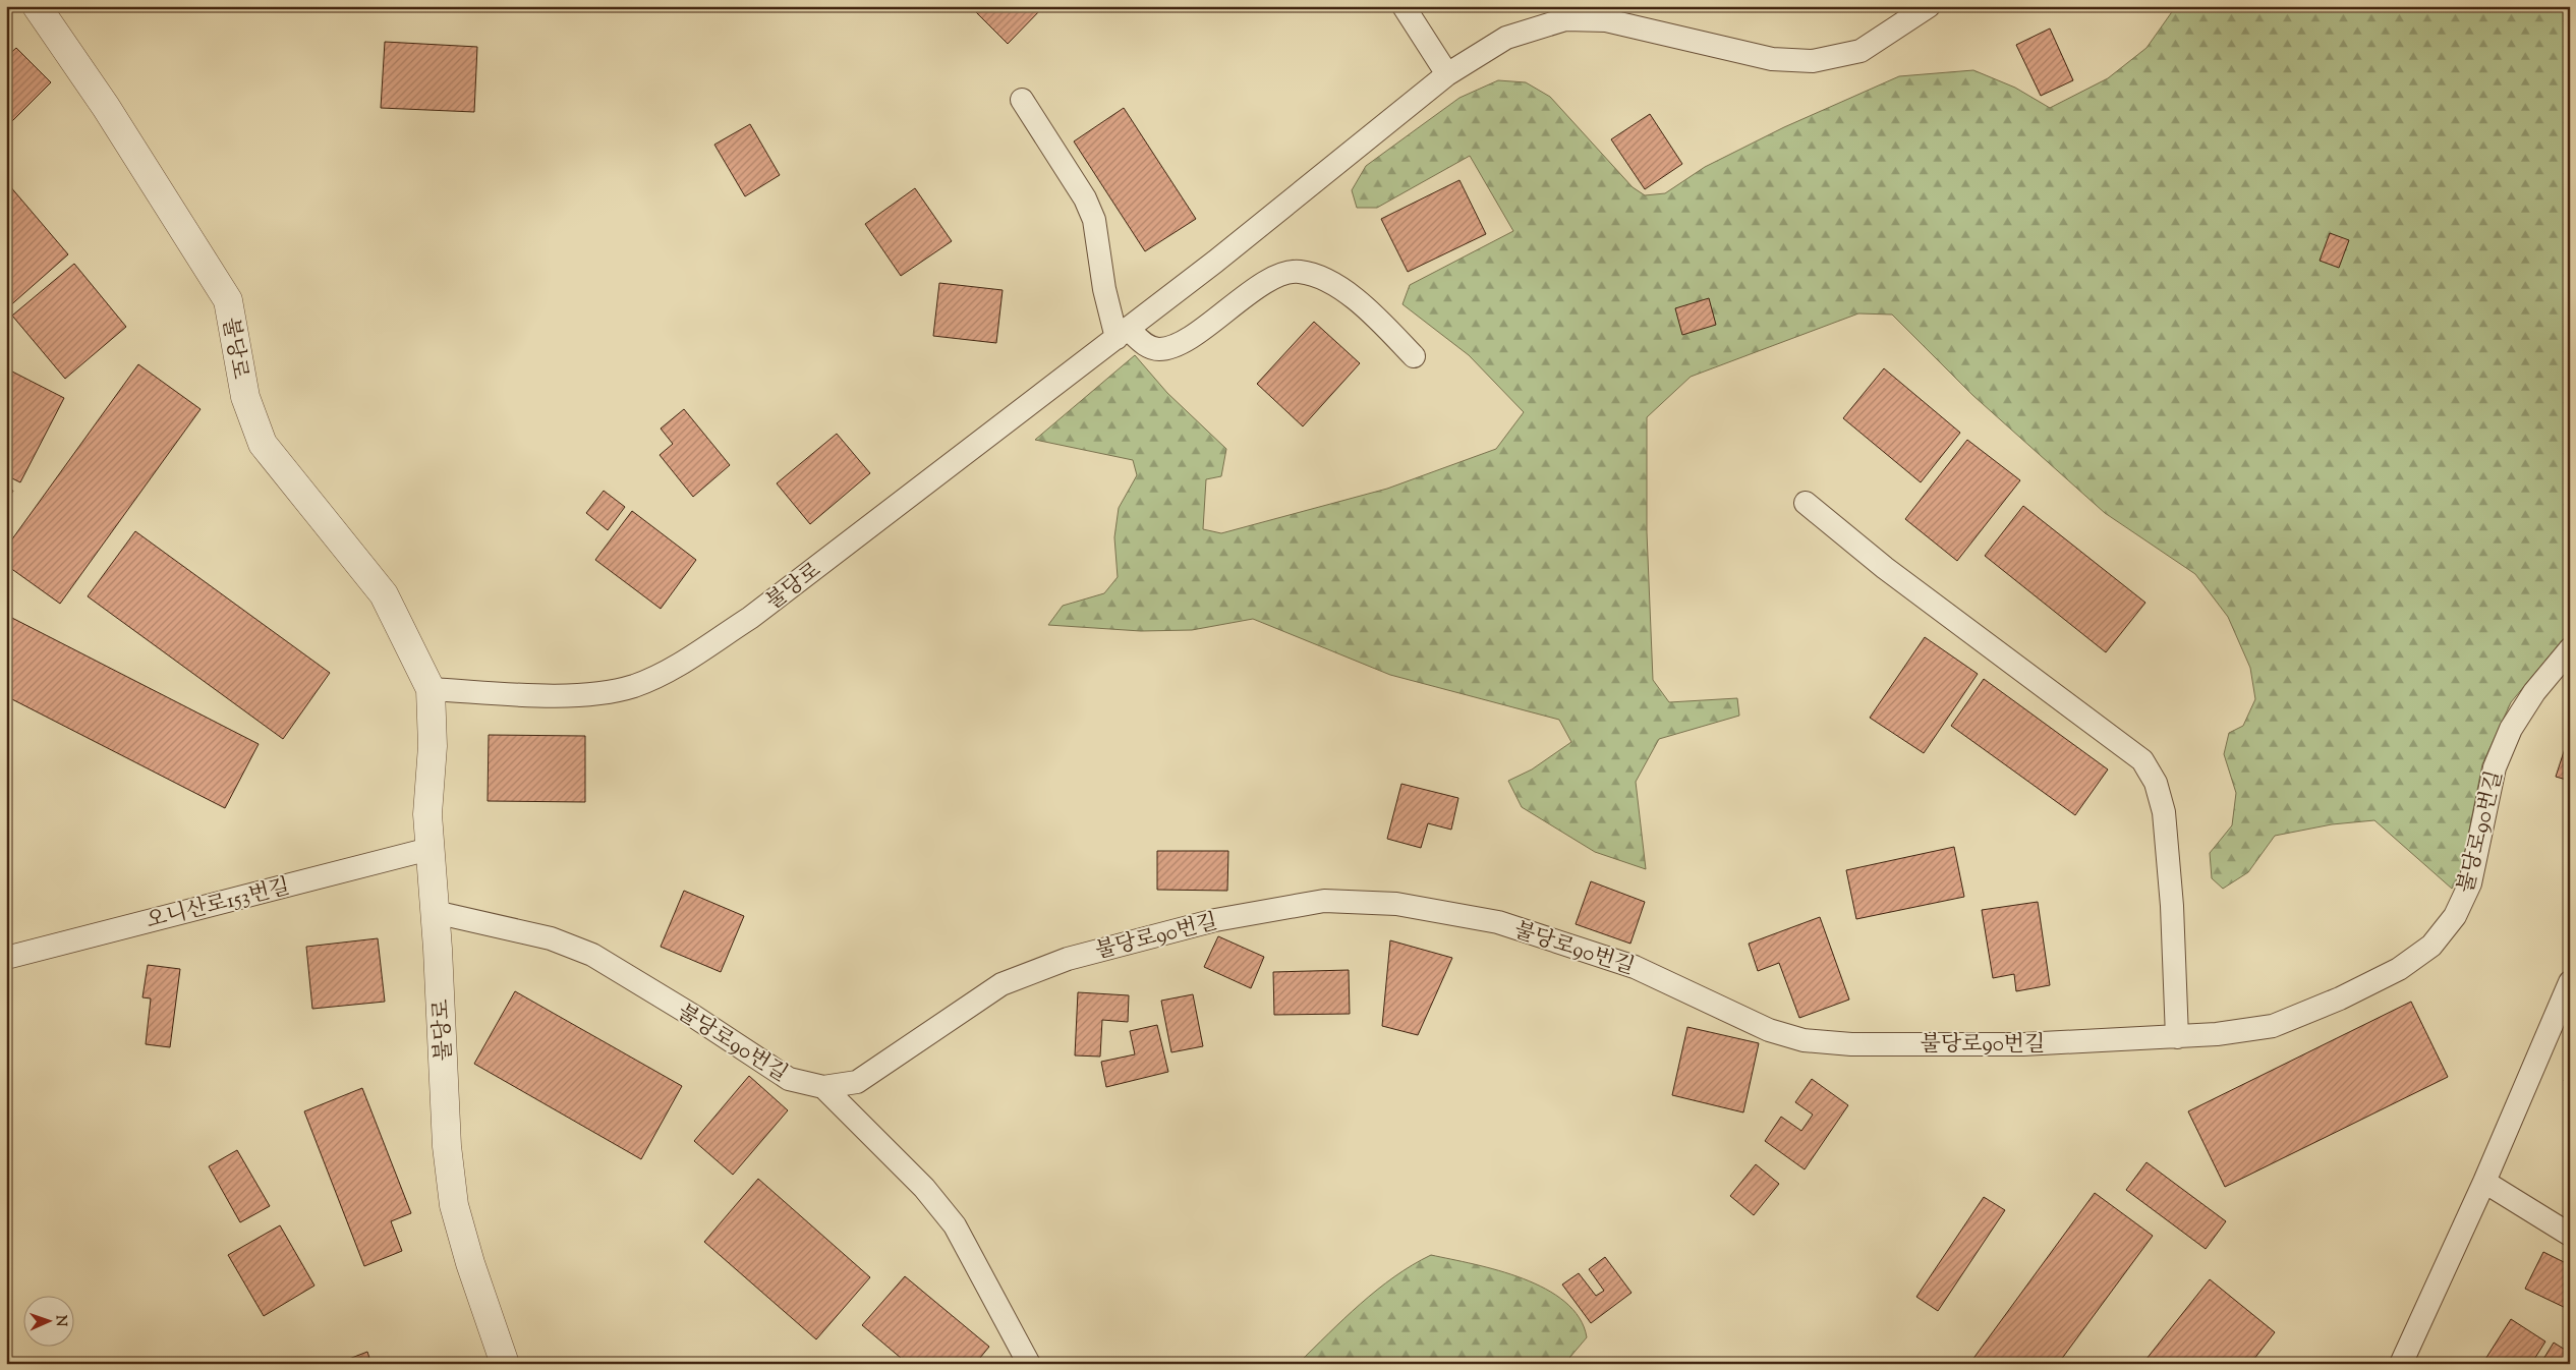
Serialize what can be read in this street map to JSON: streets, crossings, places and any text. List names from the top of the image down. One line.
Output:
{"streets":{"street":["불당로"],"lane":["불당로90번길","오니산로153번길"]},"crossings":[["불당로","불당로90번길"],["불당로","오니산로153번길"]],"north":"right"}
